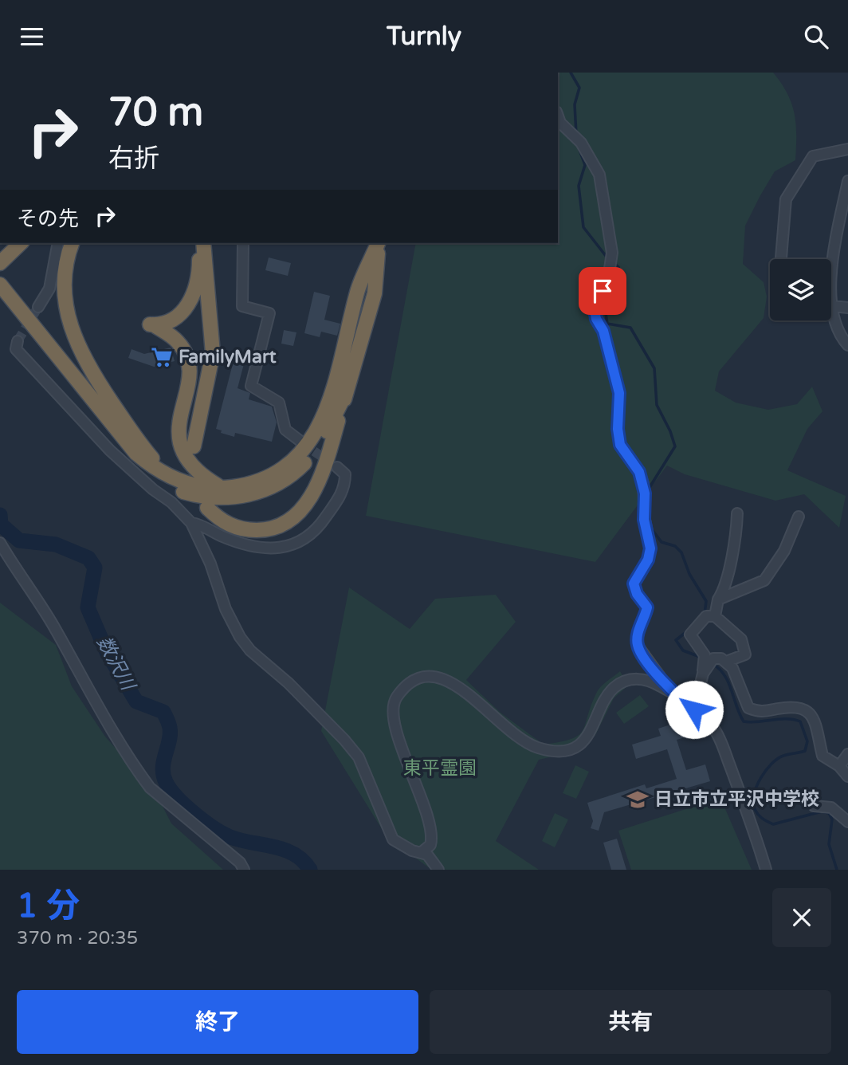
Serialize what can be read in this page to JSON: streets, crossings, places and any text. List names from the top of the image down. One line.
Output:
{"water":["数沢川"],"parks":["東平霊園"],"places":{"supermarket":["FamilyMart"],"school or university":["日立市立平沢中学校"]},"page":{"header":"Turnly","turn":["70 m","右折"],"then":"その先","heading":["1 分","370 m · 20:35"],"buttons":["終了","共有"]}}
